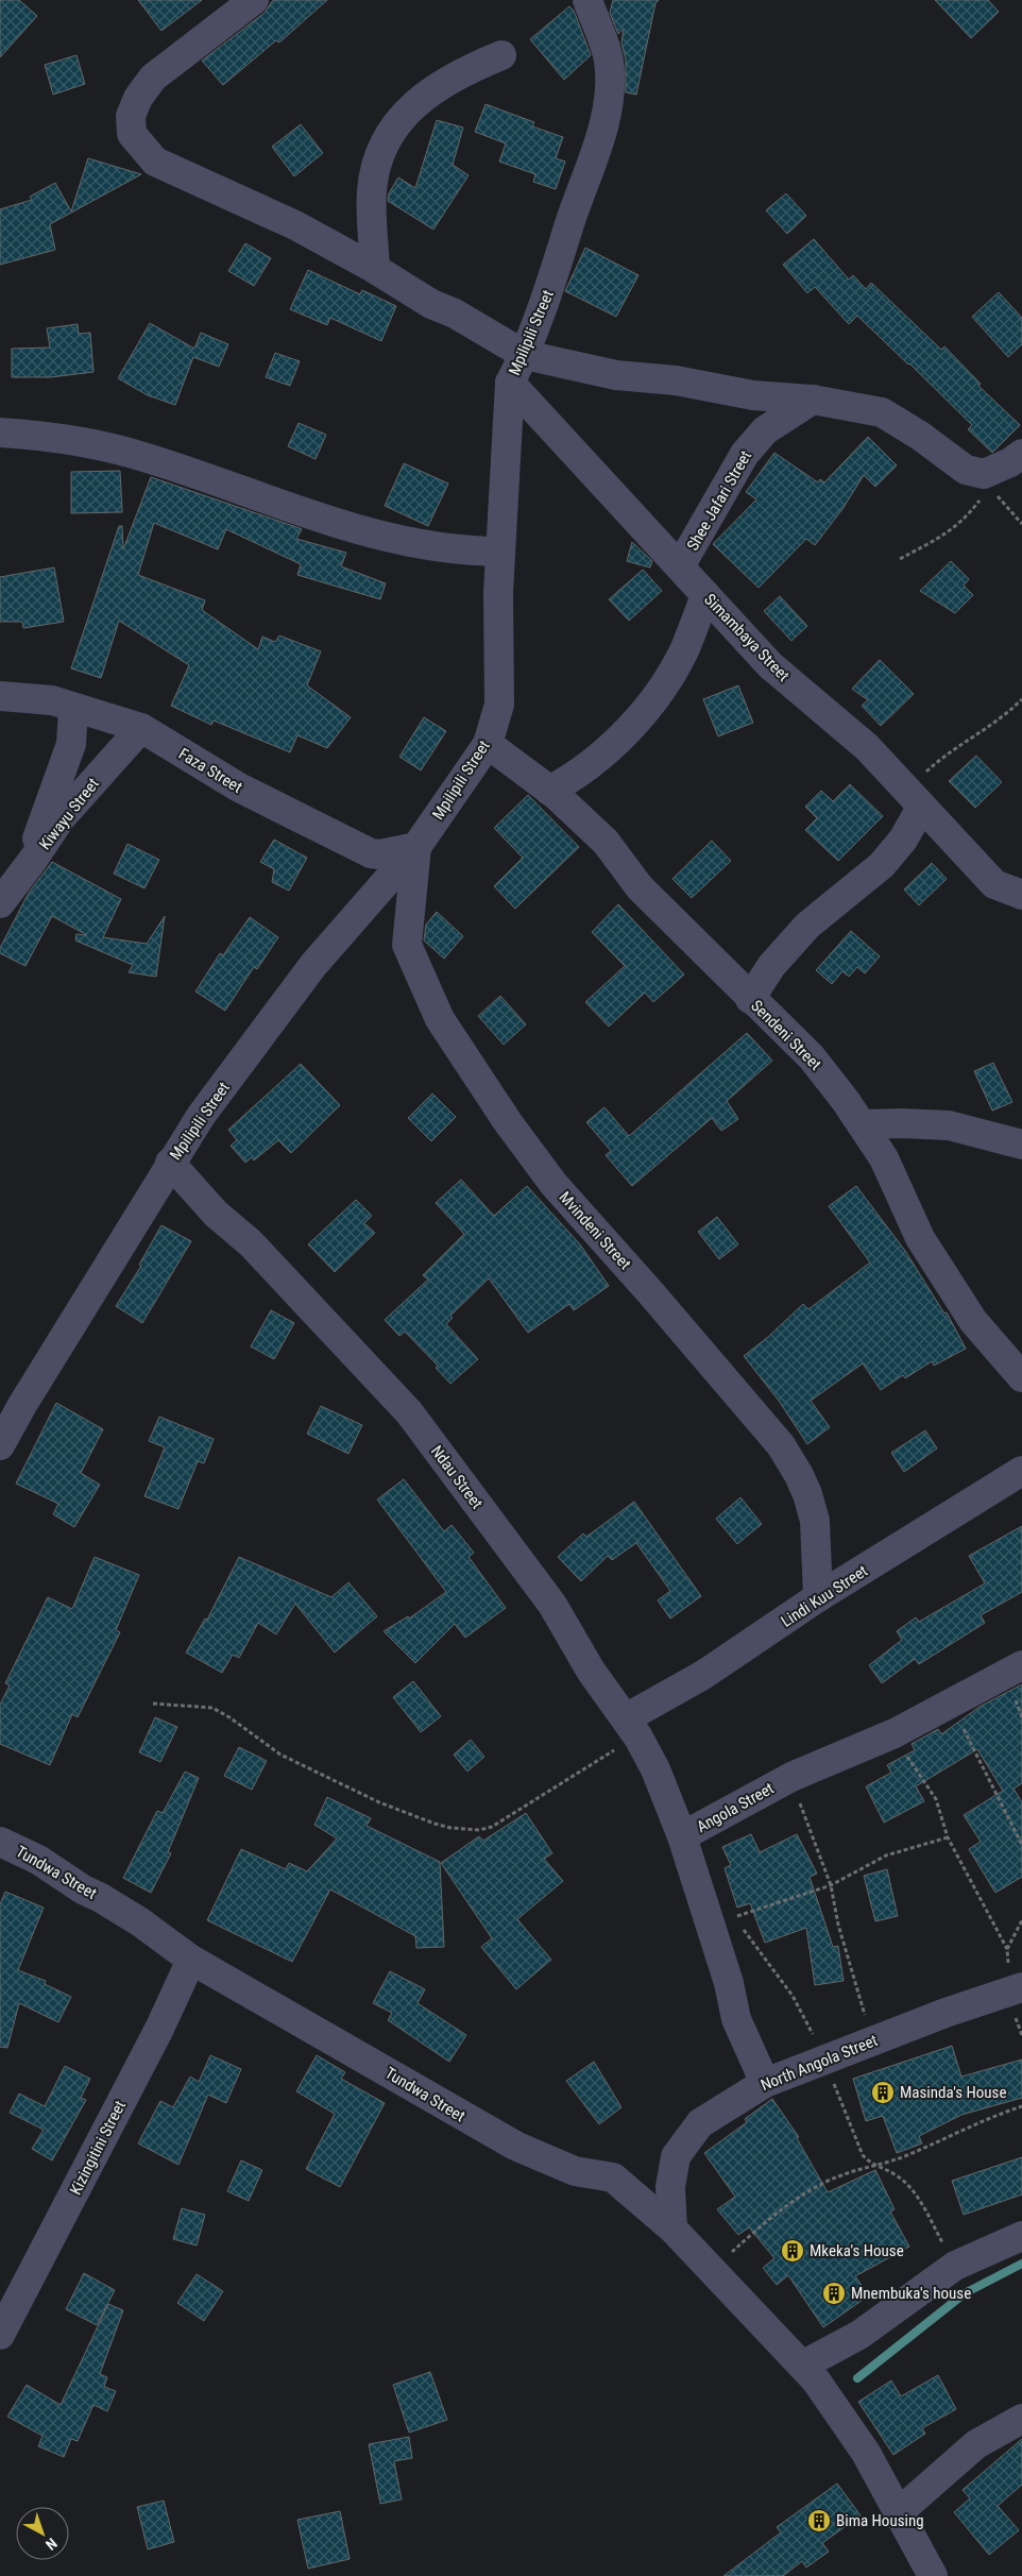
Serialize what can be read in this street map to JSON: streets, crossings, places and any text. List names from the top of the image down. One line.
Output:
{"streets":{"street":["Mpilipili Street","Shee Jafari Street","Simambaya Street","Faza Street","Kiwayu Street","Sendeni Street","Mvindeni Street","Ndau Street","Lindi Kuu Street","Angola Street","Tundwa Street","North Angola Street","Kizingitini Street"]},"crossings":[["Mpilipili Street","Simambaya Street"],["Mpilipili Street","Faza Street"],["Mpilipili Street","Sendeni Street"],["Mpilipili Street","Mvindeni Street"],["Mpilipili Street","Ndau Street"],["Shee Jafari Street","Simambaya Street"],["Faza Street","Kiwayu Street"],["Faza Street","Mvindeni Street"],["Mvindeni Street","Lindi Kuu Street"],["Ndau Street","Lindi Kuu Street"],["Ndau Street","Angola Street"],["Angola Street","North Angola Street"],["Tundwa Street","North Angola Street"],["Tundwa Street","Kizingitini Street"]],"places":{"building":["Masinda's House","Mkeka's House","Mnembuka's house","Bima Housing"]},"north":"bottom right"}
